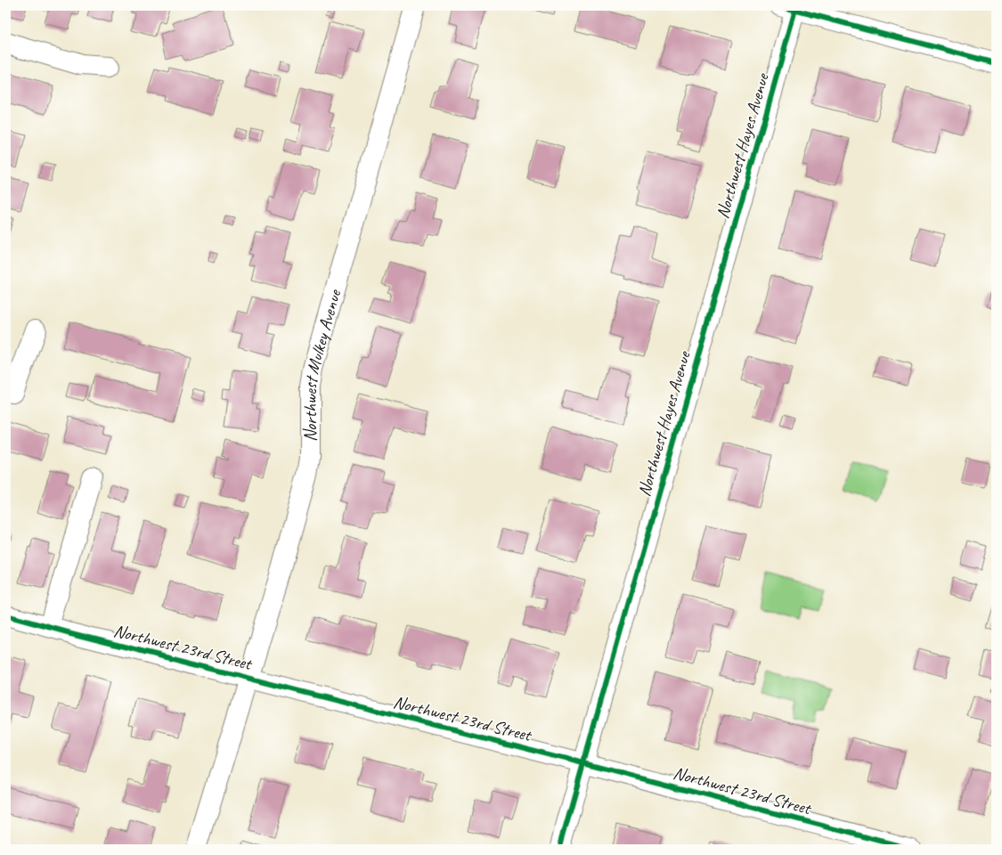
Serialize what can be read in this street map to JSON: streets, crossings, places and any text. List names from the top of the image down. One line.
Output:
{"streets":{"street":["Northwest Hayes Avenue","Northwest Mulkey Avenue","Northwest 23rd Street"]},"crossings":[["Northwest Hayes Avenue","Northwest 23rd Street"],["Northwest Mulkey Avenue","Northwest 23rd Street"]]}
